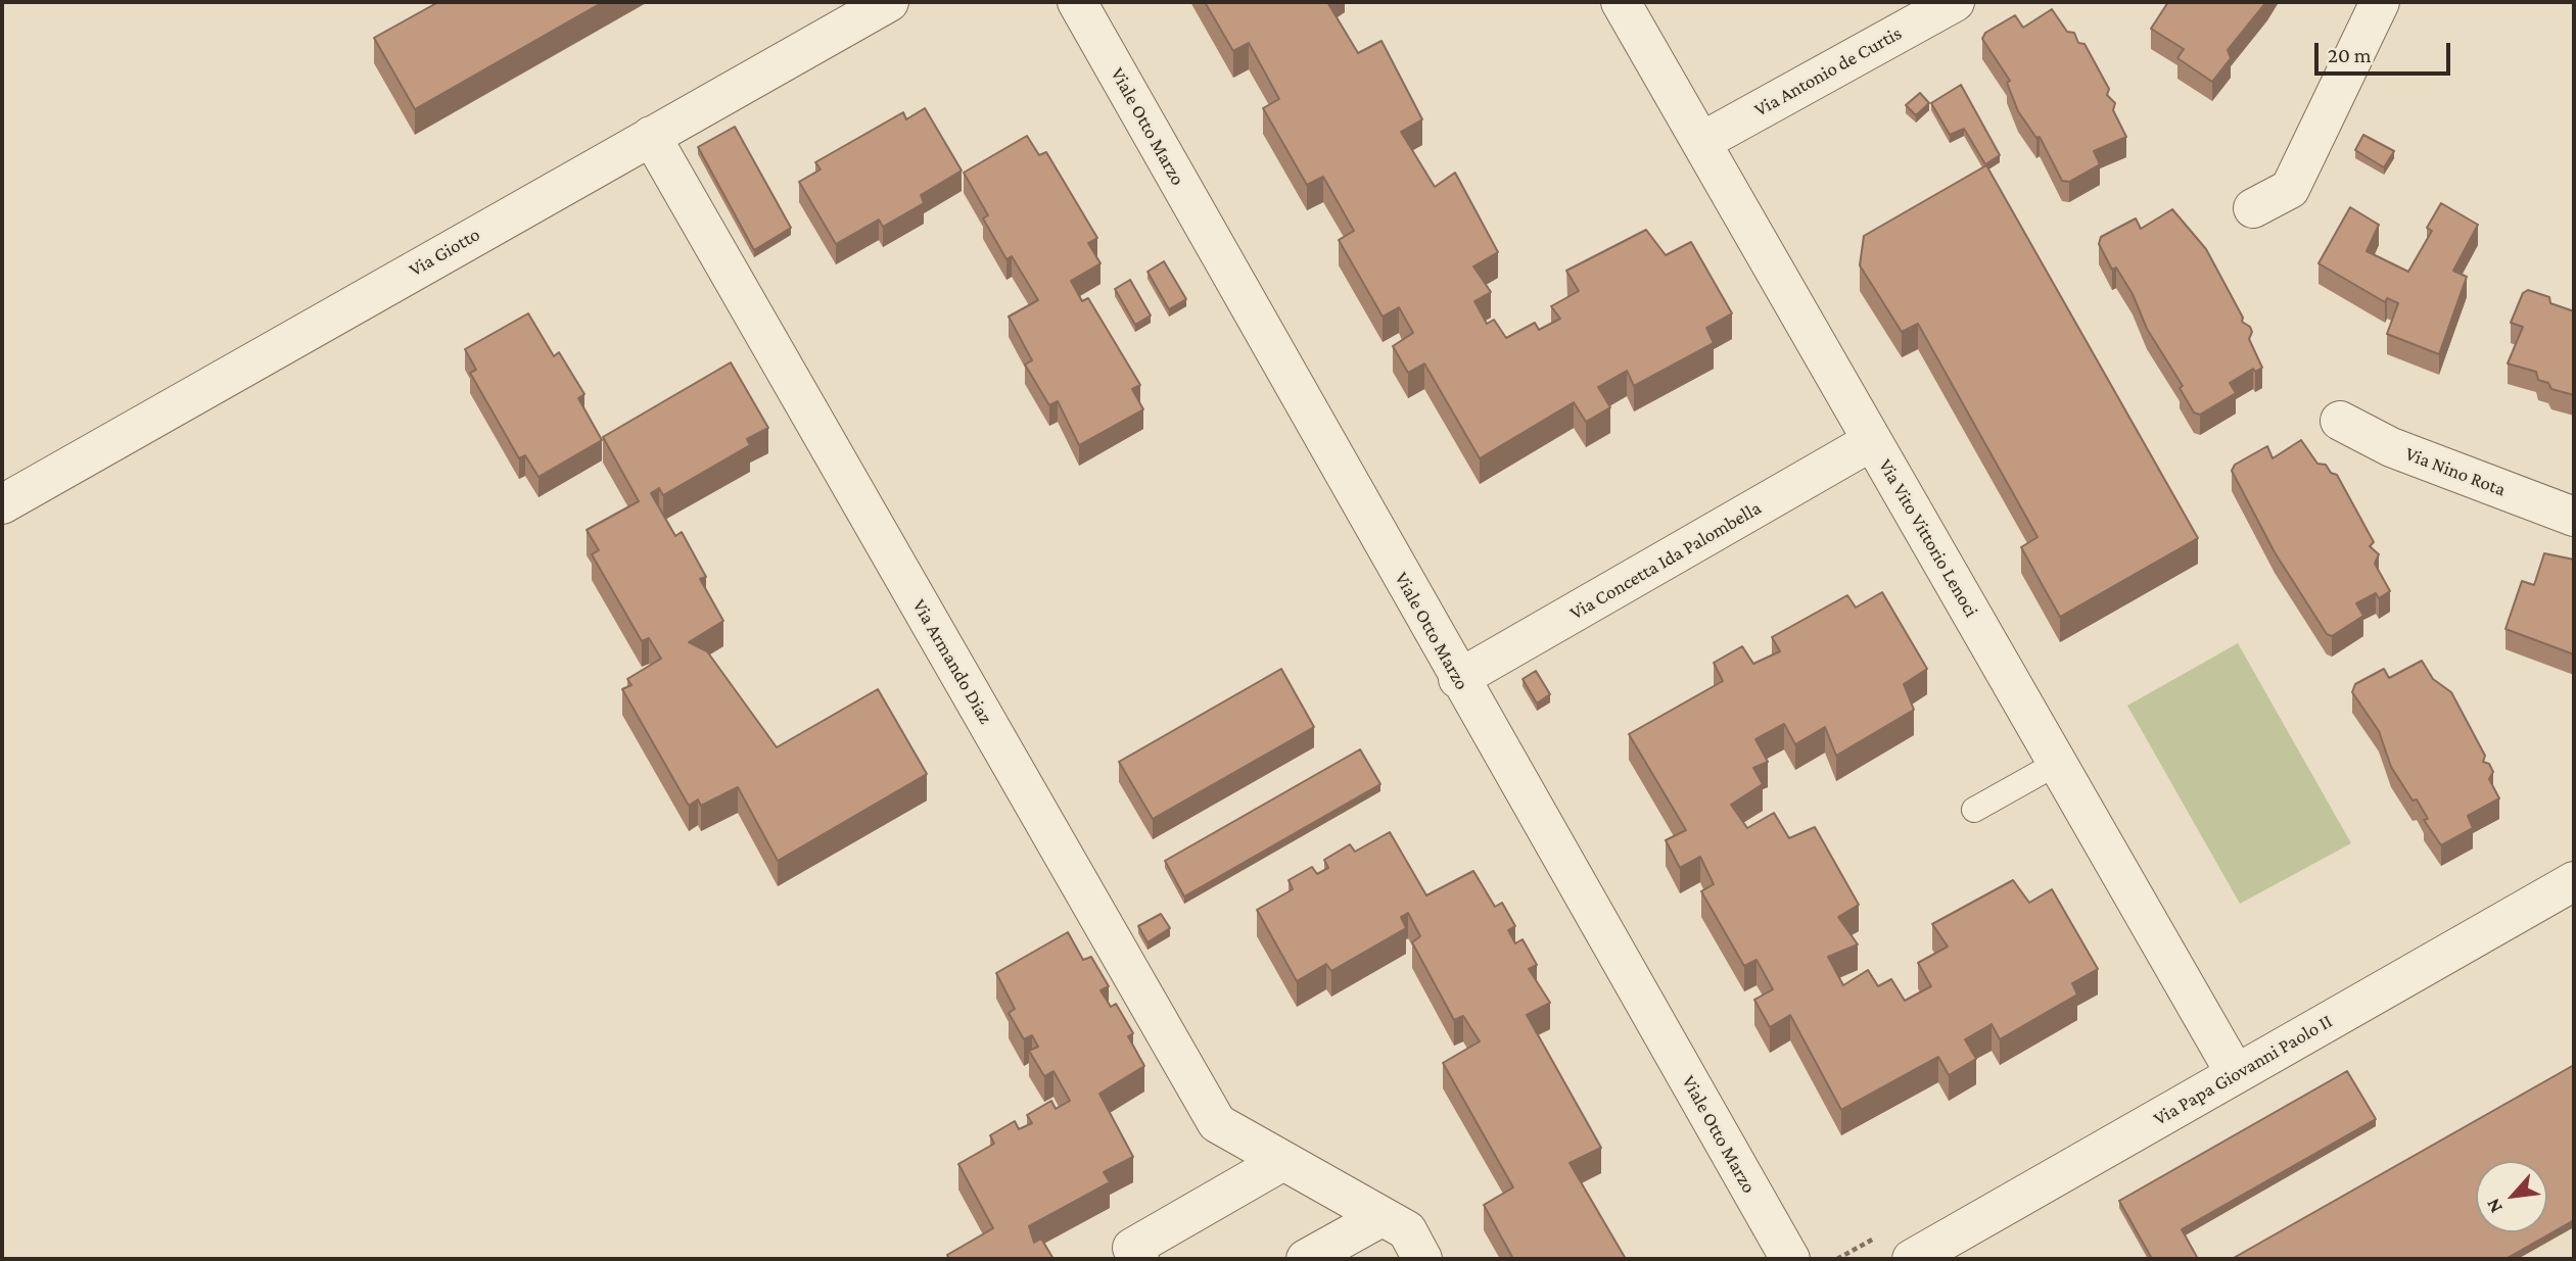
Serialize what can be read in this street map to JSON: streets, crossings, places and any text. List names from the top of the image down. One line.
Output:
{"streets":{"street":["Via Antonio de Curtis","Viale Otto Marzo","Via Giotto","Via Nino Rota","Via Vito Vittorio Lenoci","Via Concetta Ida Palombella","Via Armando Diaz","Via Papa Giovanni Paolo II"]},"crossings":[["Via Antonio de Curtis","Via Vito Vittorio Lenoci"],["Viale Otto Marzo","Via Concetta Ida Palombella"],["Via Giotto","Via Armando Diaz"],["Via Vito Vittorio Lenoci","Via Concetta Ida Palombella"],["Via Vito Vittorio Lenoci","Via Papa Giovanni Paolo II"]],"scale_bar":"20 m","north":"bottom left"}
